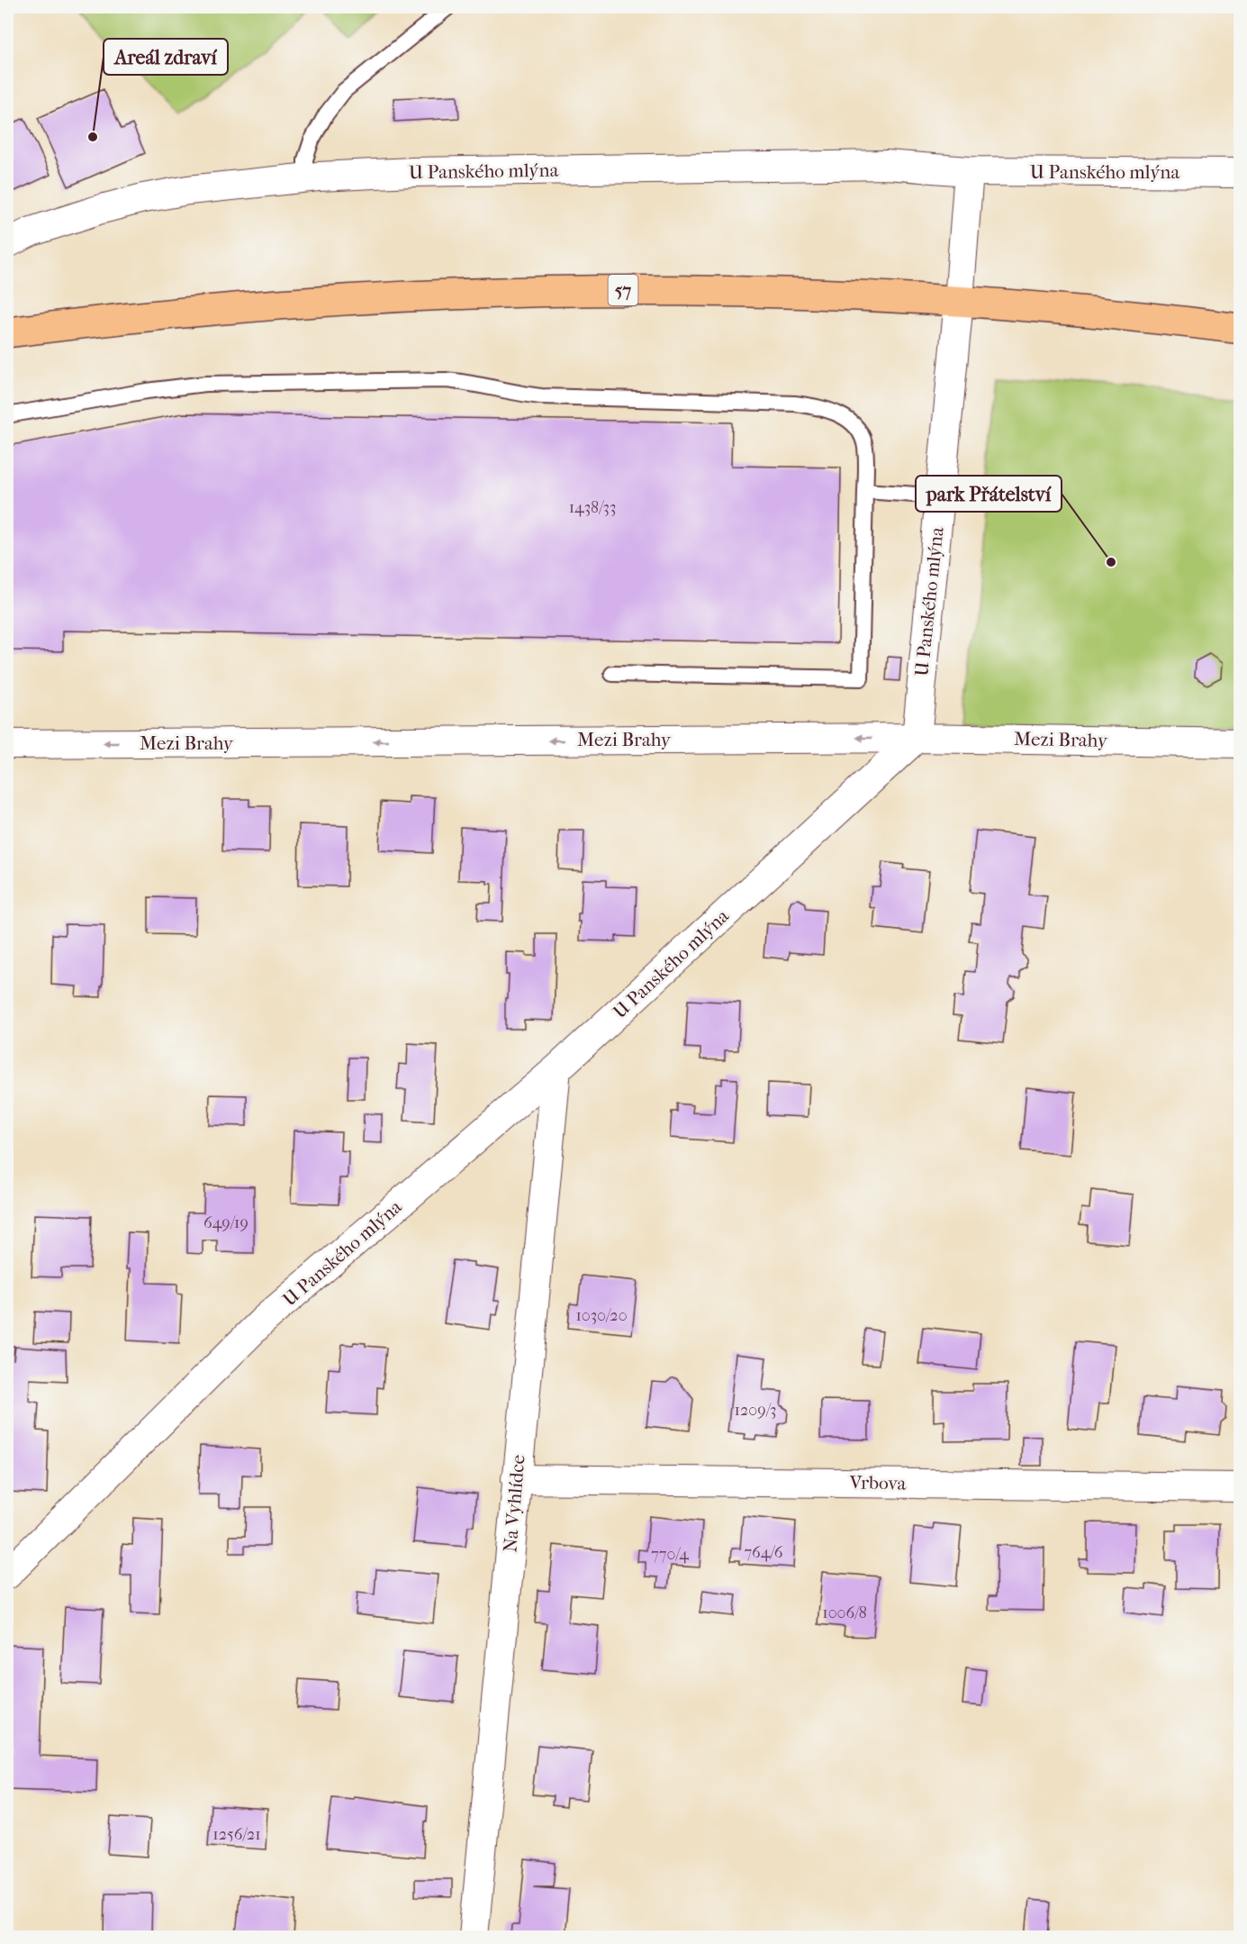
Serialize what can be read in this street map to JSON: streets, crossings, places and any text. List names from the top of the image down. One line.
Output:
{"streets":{"main road":["57"],"street":["U Panského mlýna","Mezi Brahy","Vrbova","Na Vyhlídce"]},"crossings":[["U Panského mlýna","57"],["U Panského mlýna","Mezi Brahy"],["U Panského mlýna","Na Vyhlídce"],["Vrbova","Na Vyhlídce"]],"one_way":["Mezi Brahy"],"places":["Areál zdraví","park Přátelství"],"house_numbers":["1438/33","649/19","1030/20","1209/3","764/6","770/4","1006/8","1256/21"]}
